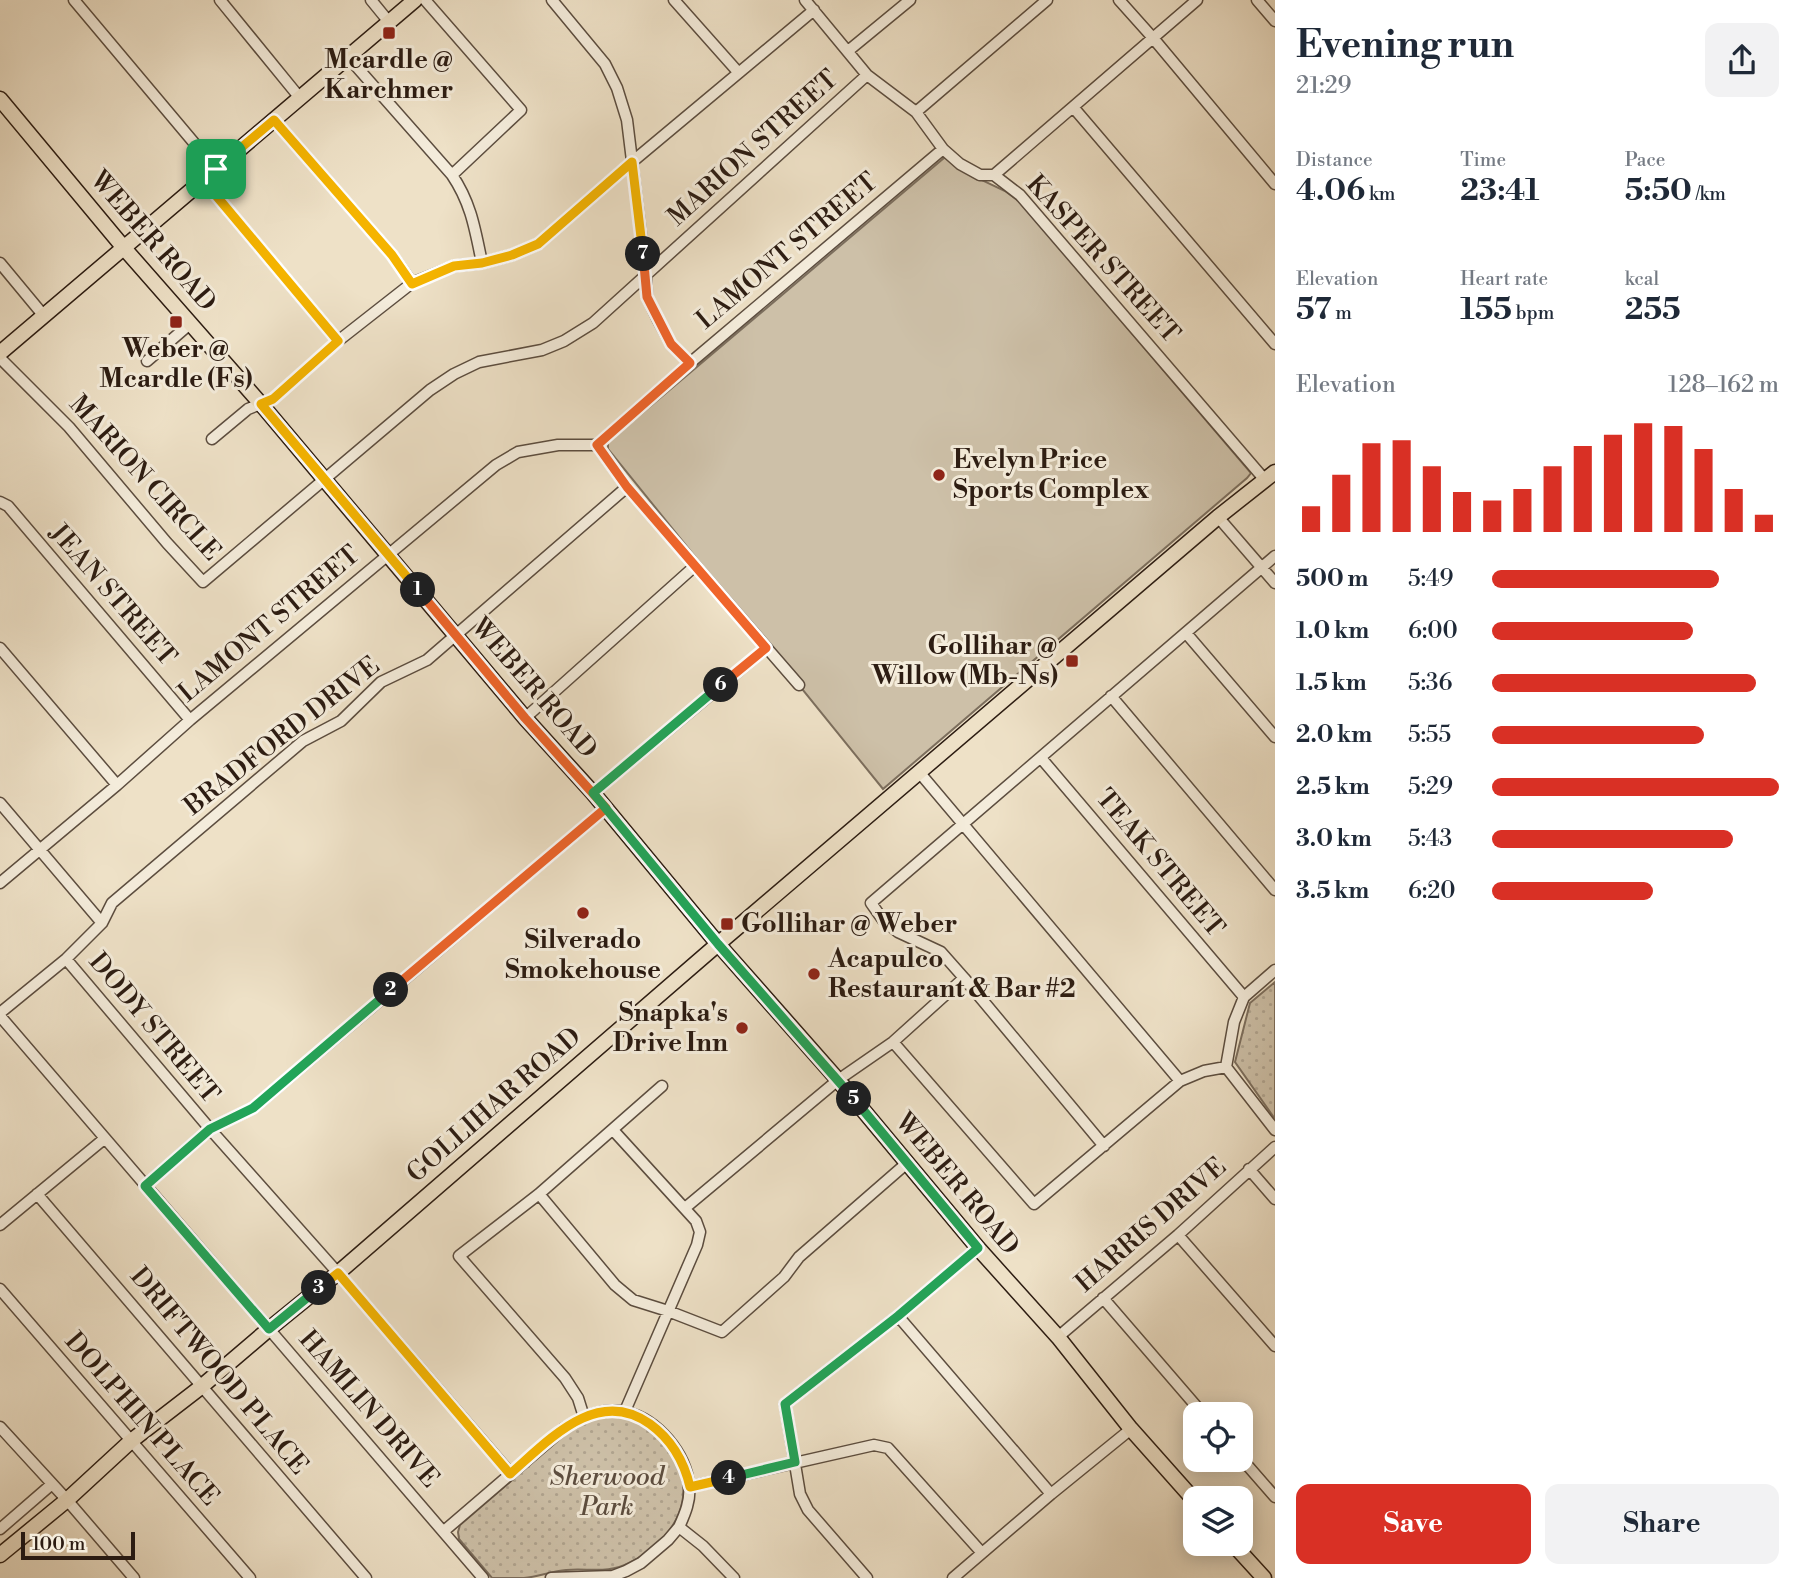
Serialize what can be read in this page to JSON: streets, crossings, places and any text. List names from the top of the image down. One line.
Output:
{"streets":{"main road":["WEBER ROAD","GOLLIHAR ROAD"],"street":["MARION STREET","LAMONT STREET","KASPER STREET","MARION CIRCLE","JEAN STREET","BRADFORD DRIVE","TEAK STREET","DODY STREET","HARRIS DRIVE","DRIFTWOOD PLACE","HAMLIN DRIVE","DOLPHIN PLACE"]},"crossings":[["MARION STREET","WEBER ROAD"],["MARION STREET","KASPER STREET"],["MARION STREET","MARION CIRCLE"],["WEBER ROAD","LAMONT STREET"],["WEBER ROAD","MARION CIRCLE"],["WEBER ROAD","BRADFORD DRIVE"],["WEBER ROAD","GOLLIHAR ROAD"],["WEBER ROAD","HARRIS DRIVE"],["LAMONT STREET","KASPER STREET"],["LAMONT STREET","JEAN STREET"],["LAMONT STREET","DODY STREET"],["KASPER STREET","GOLLIHAR ROAD"],["BRADFORD DRIVE","DODY STREET"],["BRADFORD DRIVE","HAMLIN DRIVE"],["DODY STREET","GOLLIHAR ROAD"],["GOLLIHAR ROAD","DRIFTWOOD PLACE"],["GOLLIHAR ROAD","HAMLIN DRIVE"],["GOLLIHAR ROAD","DOLPHIN PLACE"]],"parks":["Sherwood Park"],"places":{"transit":["Mcardle @ Karchmer","Weber @ Mcardle (Fs)","Gollihar @ Willow (Mb-Ns)","Gollihar @ Weber"],"other":["Evelyn Price Sports Complex","Silverado Smokehouse","Acapulco Restaurant & Bar #2","Snapka's Drive Inn"]},"scale_bar":"100 m","page":{"heading":["Evening run","21:29"],"stats":[["Distance","4.06 km"],["Time","23:41"],["Pace","5:50 /km"],["Elevation","57 m"],["Heart rate","155 bpm"],["kcal","255"]],"pins":["7","1","6","2","5","3","4"],"chart":["Elevation","128–162 m"],"list":[{"name":"500 m","note":"5:49"},{"name":"1.0 km","note":"6:00"},{"name":"1.5 km","note":"5:36"},{"name":"2.0 km","note":"5:55"},{"name":"2.5 km","note":"5:29"},{"name":"3.0 km","note":"5:43"},{"name":"3.5 km","note":"6:20"}],"buttons":["Save","Share"],"scale":"100 m"}}
